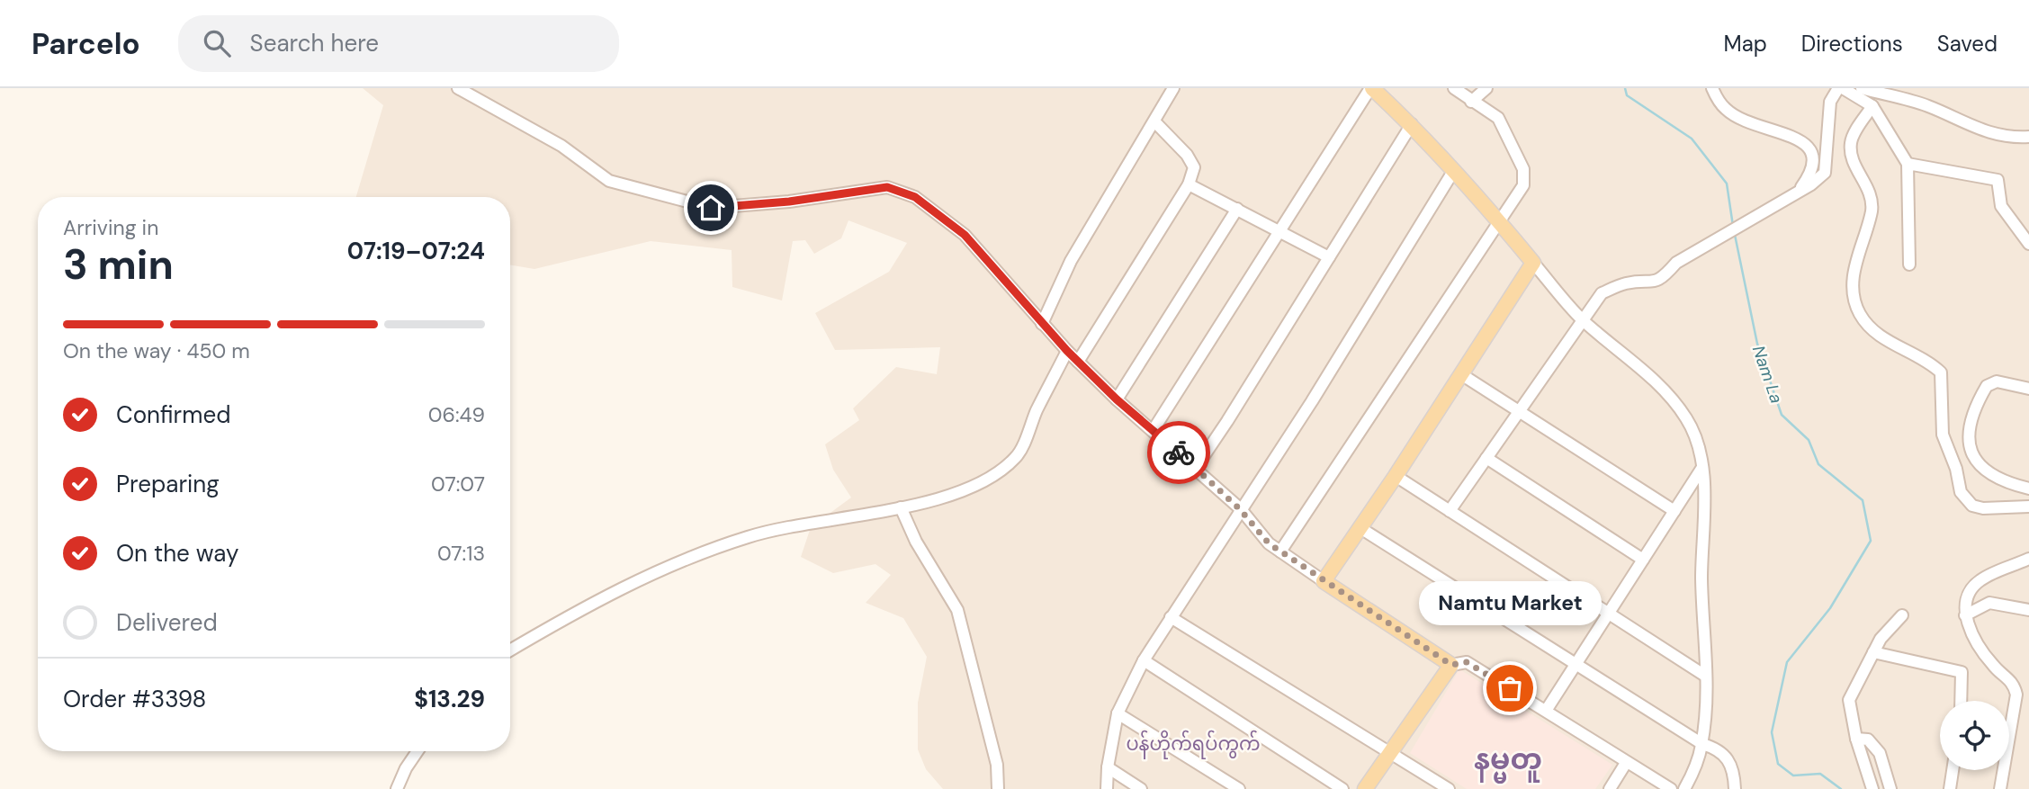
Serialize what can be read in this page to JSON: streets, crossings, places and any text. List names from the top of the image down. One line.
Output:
{"districts":["ပန်ဟိုက်ရပ်ကွက်","နမ္မတူ"],"water":["Nam La"],"places":["Namtu Market"],"page":{"header":"Parcelo","search":"Search here","nav":["Map","Directions","Saved"],"heading":["3 min","Arriving in","07:19–07:24"],"panel":["Order #3398","$13.29"],"bar":"On the way · 450 m","list":[["Confirmed","06:49"],["Preparing","07:07"],["On the way","07:13"],"Delivered"],"bubble":"Namtu Market"}}
